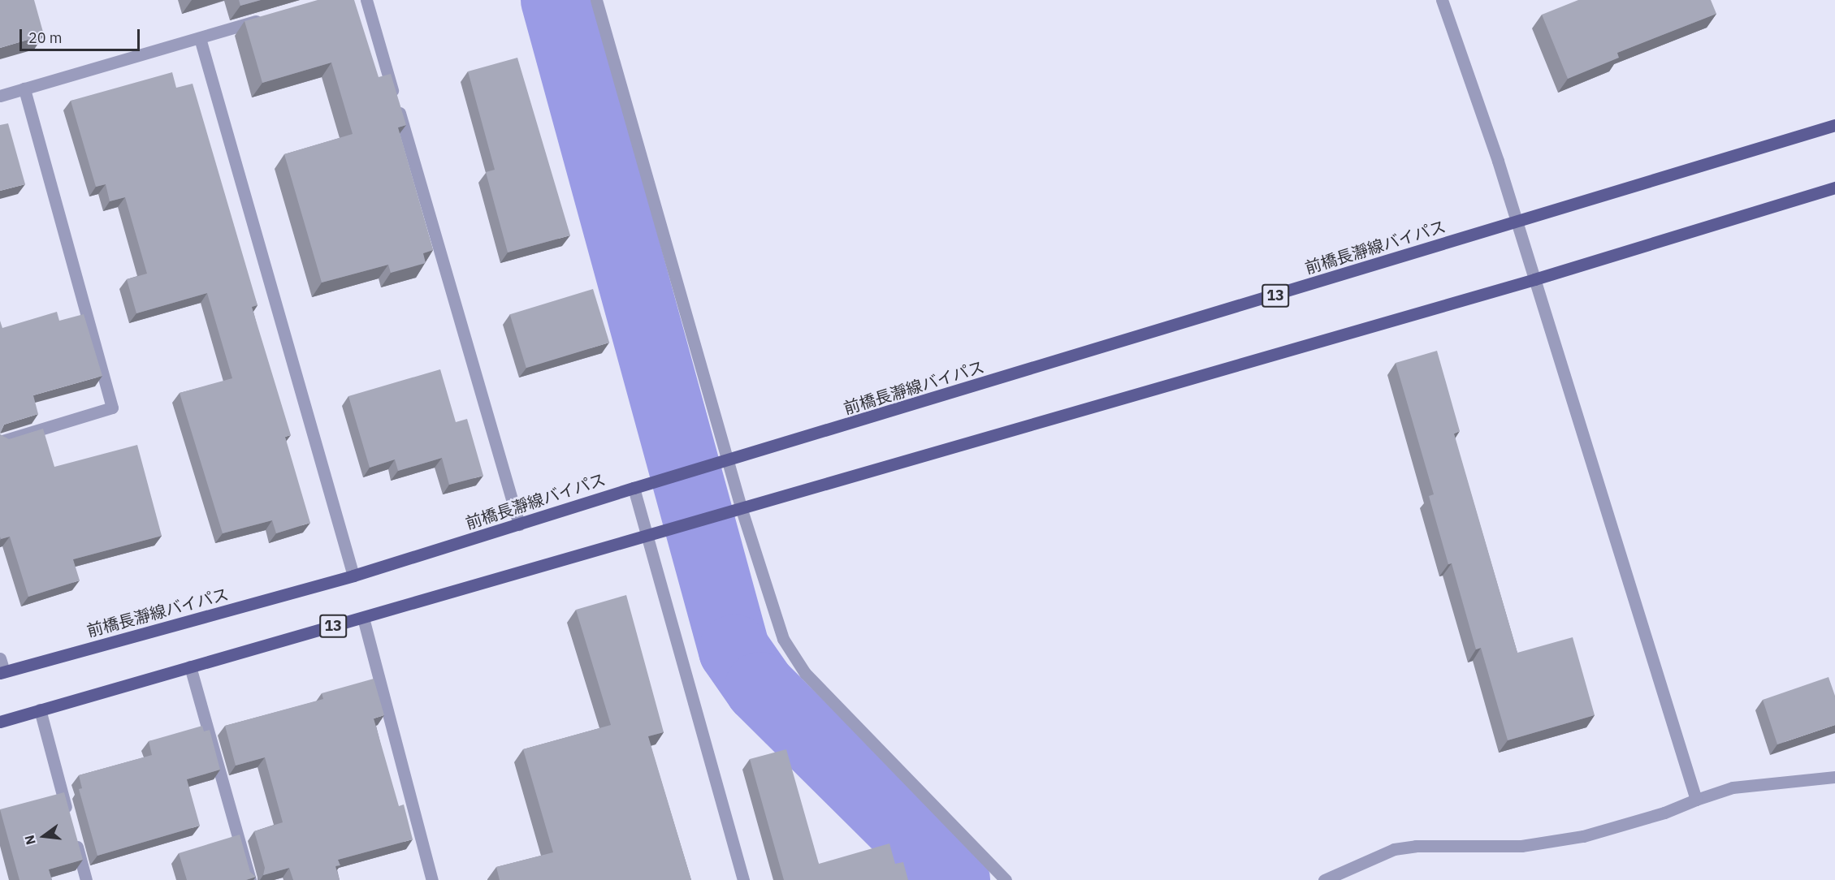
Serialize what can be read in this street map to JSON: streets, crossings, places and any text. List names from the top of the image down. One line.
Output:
{"streets":{"main road":["前橋長瀞線バイパス","13"]},"scale_bar":"20 m","north":"left"}
